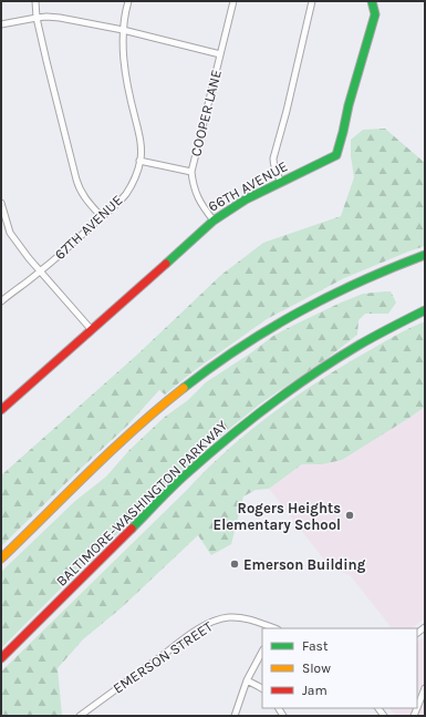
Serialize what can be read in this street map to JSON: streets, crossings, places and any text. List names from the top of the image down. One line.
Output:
{"streets":{"main road":["66TH AVENUE","BALTIMORE-WASHINGTON PARKWAY"],"street":["COOPER LANE","67TH AVENUE","EMERSON STREET"]},"crossings":[["COOPER LANE","66TH AVENUE"]],"places":["Rogers Heights Elementary School","Emerson Building"],"legend":["Fast","Slow","Jam"]}
